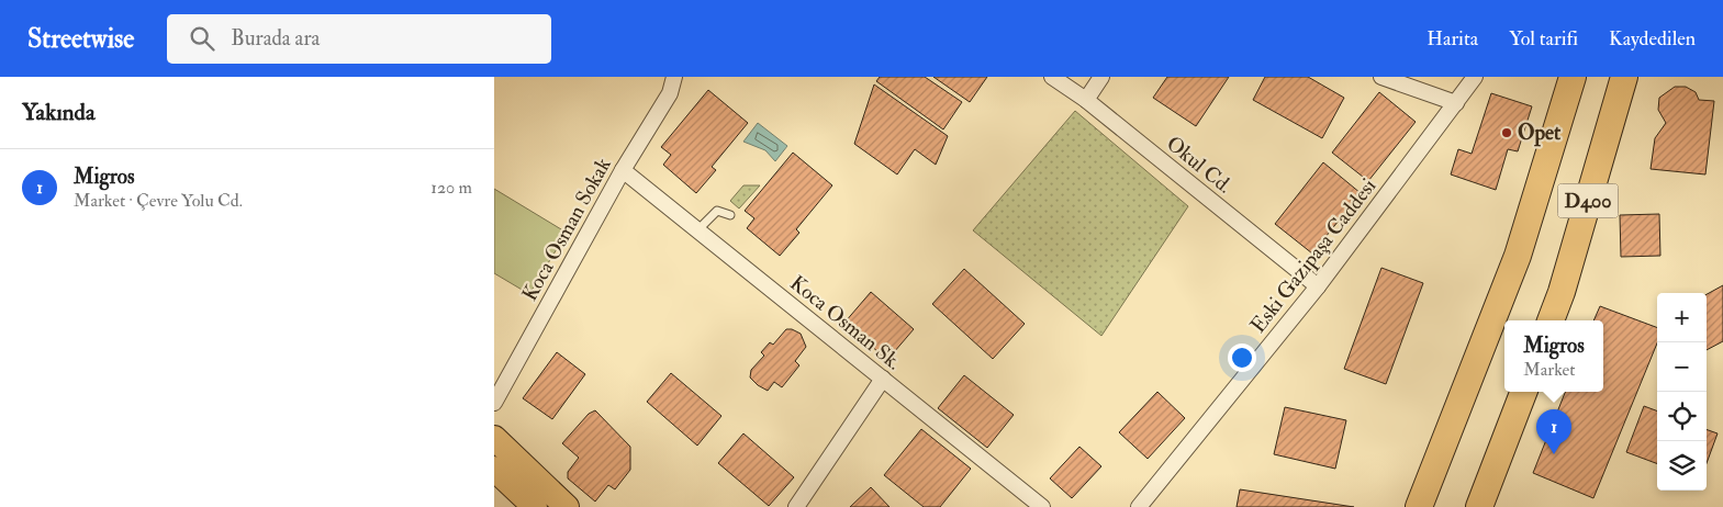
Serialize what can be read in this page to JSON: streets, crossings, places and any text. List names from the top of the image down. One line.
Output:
{"streets":{"highway":["D400"],"street":["Okul Cd.","Koca Osman Sokak","Eski Gazipaşa Caddesi","Koca Osman Sk."]},"crossings":[["Okul Cd.","Eski Gazipaşa Caddesi"],["Koca Osman Sokak","Koca Osman Sk."]],"places":["Opet"],"page":{"header":"Streetwise","search":"Burada ara","nav":["Harita","Yol tarifi","Kaydedilen"],"heading":"Yakında","list":[{"mark":"1","name":"Migros","note":"Market · Çevre Yolu Cd.","value":"120 m"}],"map_buttons":["+","−"],"popup":["Migros","Market"],"pins":"1"}}
